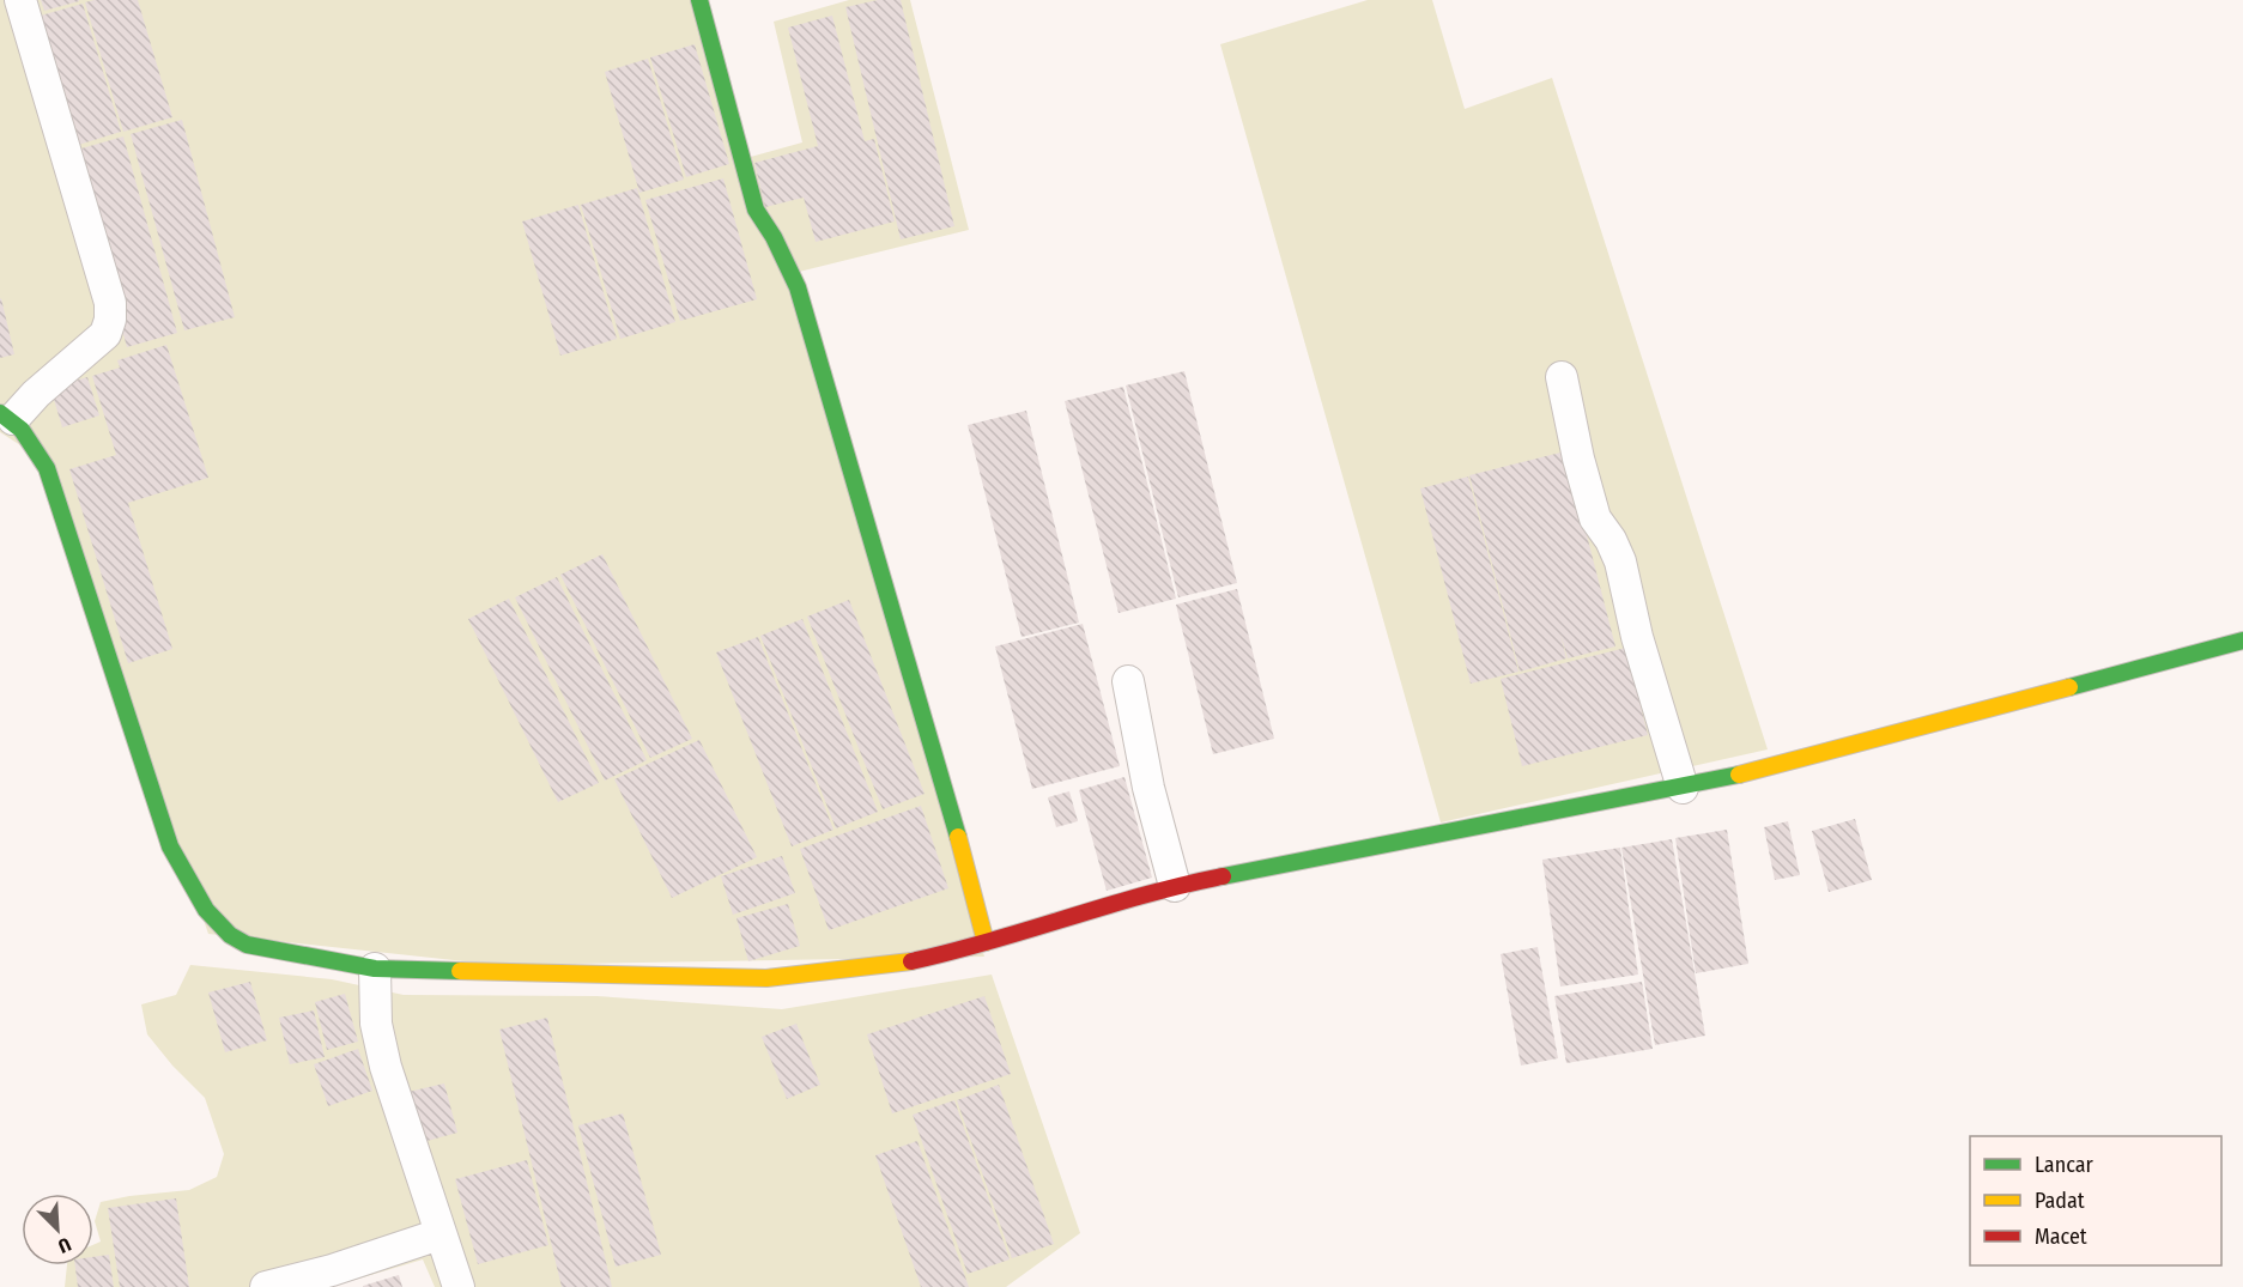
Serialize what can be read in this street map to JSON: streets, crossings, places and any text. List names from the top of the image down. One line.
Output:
{"legend":["Lancar","Padat","Macet"],"north":"bottom right"}
